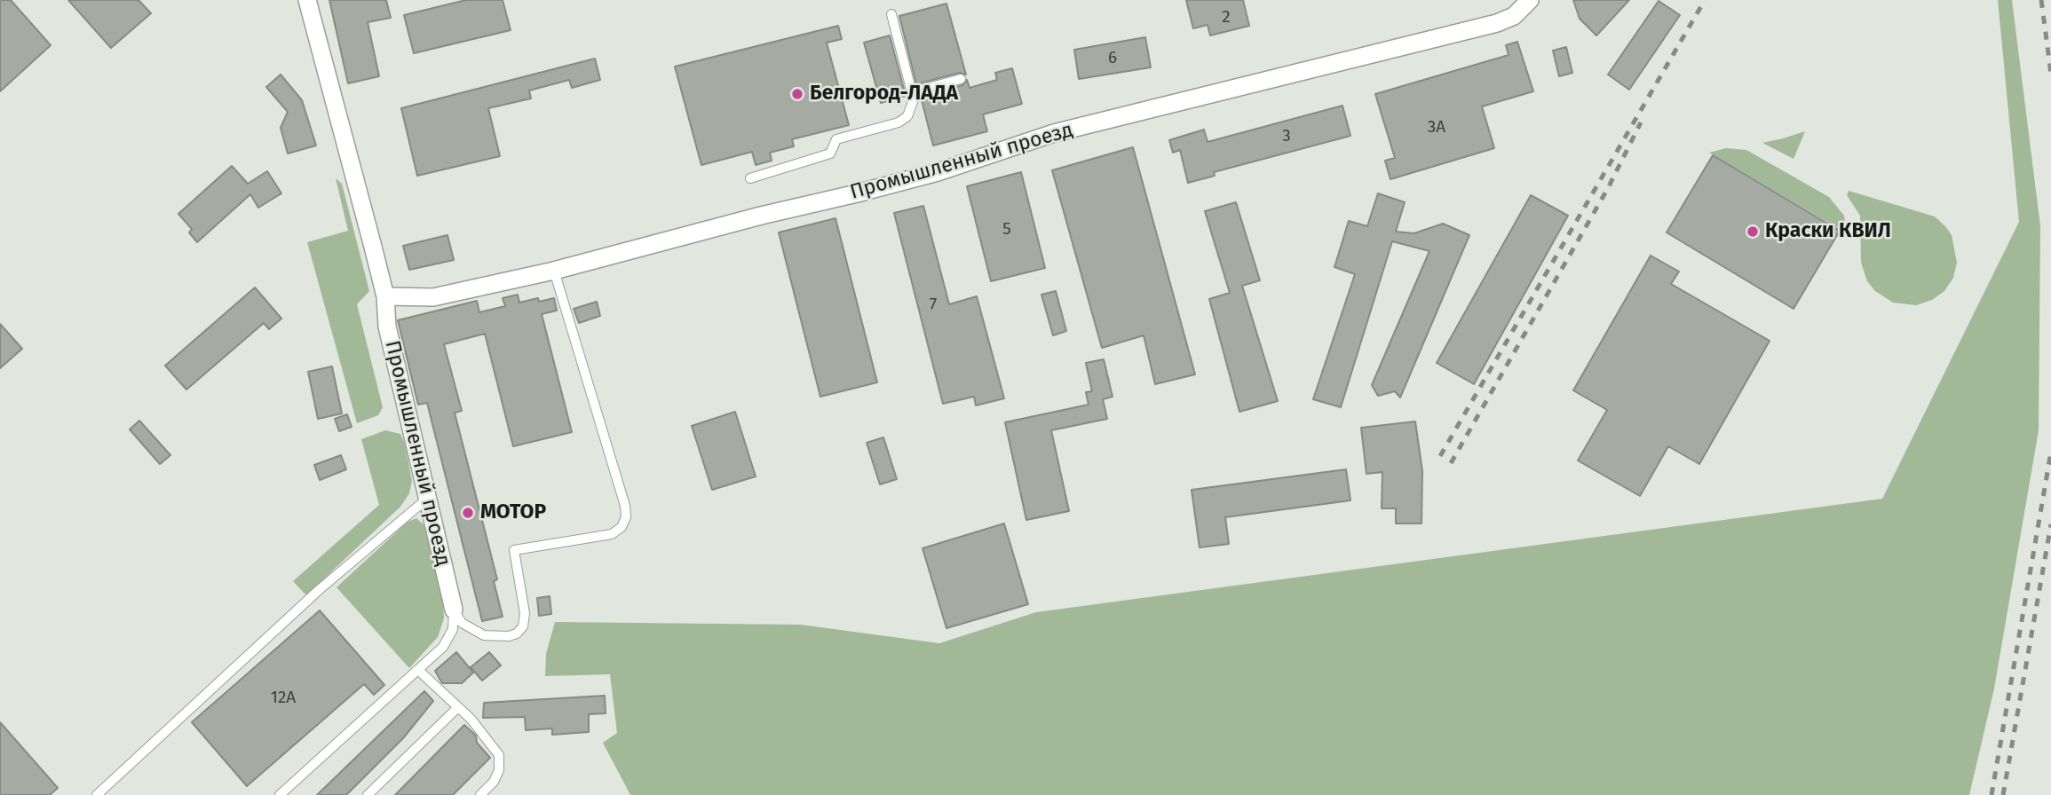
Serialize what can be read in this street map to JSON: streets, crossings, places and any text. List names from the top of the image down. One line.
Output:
{"streets":{"street":["Промышленный проезд"]},"places":["Белгород-ЛАДА","Краски КВИЛ","МОТОР"],"house_numbers":["2","6","3А","3","5","7","12А"]}
